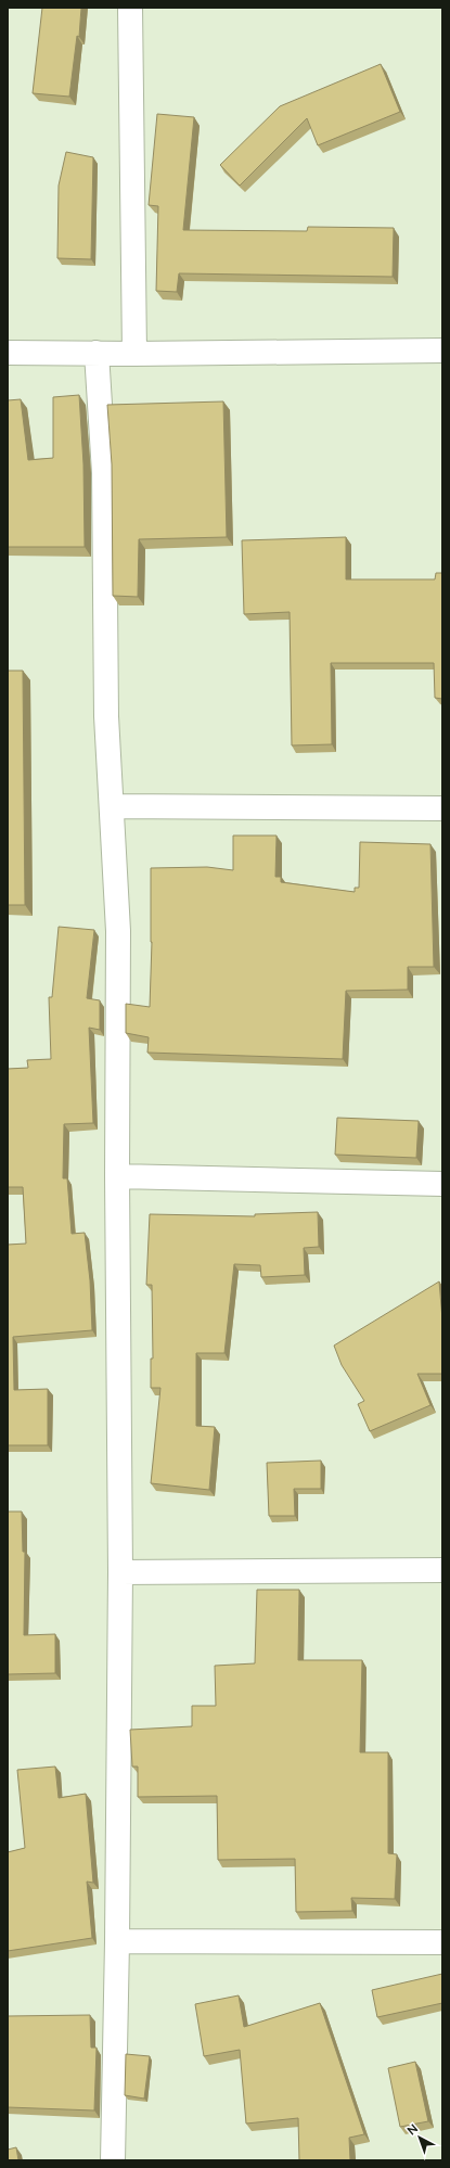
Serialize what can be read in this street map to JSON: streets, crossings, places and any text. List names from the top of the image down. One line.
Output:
{"north":"top left"}
